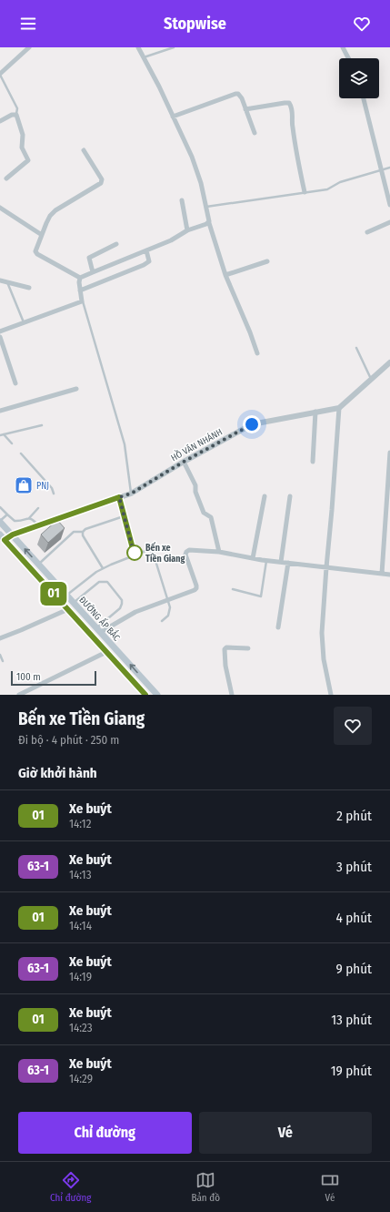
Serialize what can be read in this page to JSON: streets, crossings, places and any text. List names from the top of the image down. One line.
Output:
{"streets":{"main road":["ĐƯỜNG ẤP BẮC"],"street":["HỒ VĂN NHÁNH"]},"crossings":[["HỒ VĂN NHÁNH","ĐƯỜNG ẤP BẮC"]],"places":{"shop":["PNJ"],"other":["Bến xe Tiền Giang"]},"lines":["bus line 01"],"scale_bar":"100 m","page":{"header":"Stopwise","on_map":"01","scale":"100 m","heading":[["Bến xe Tiền Giang","Đi bộ · 4 phút · 250 m"],"Giờ khởi hành"],"list":[{"mark":"01","name":"Xe buýt","note":"14:12","value":"2 phút"},{"mark":"63-1","name":"Xe buýt","note":"14:13","value":"3 phút"},{"mark":"01","name":"Xe buýt","note":"14:14","value":"4 phút"},{"mark":"63-1","name":"Xe buýt","note":"14:19","value":"9 phút"},{"mark":"01","name":"Xe buýt","note":"14:23","value":"13 phút"},{"mark":"63-1","name":"Xe buýt","note":"14:29","value":"19 phút"}],"buttons":["Chỉ đường","Vé"],"tabs":["Chỉ đường","Bản đồ","Vé"]}}
